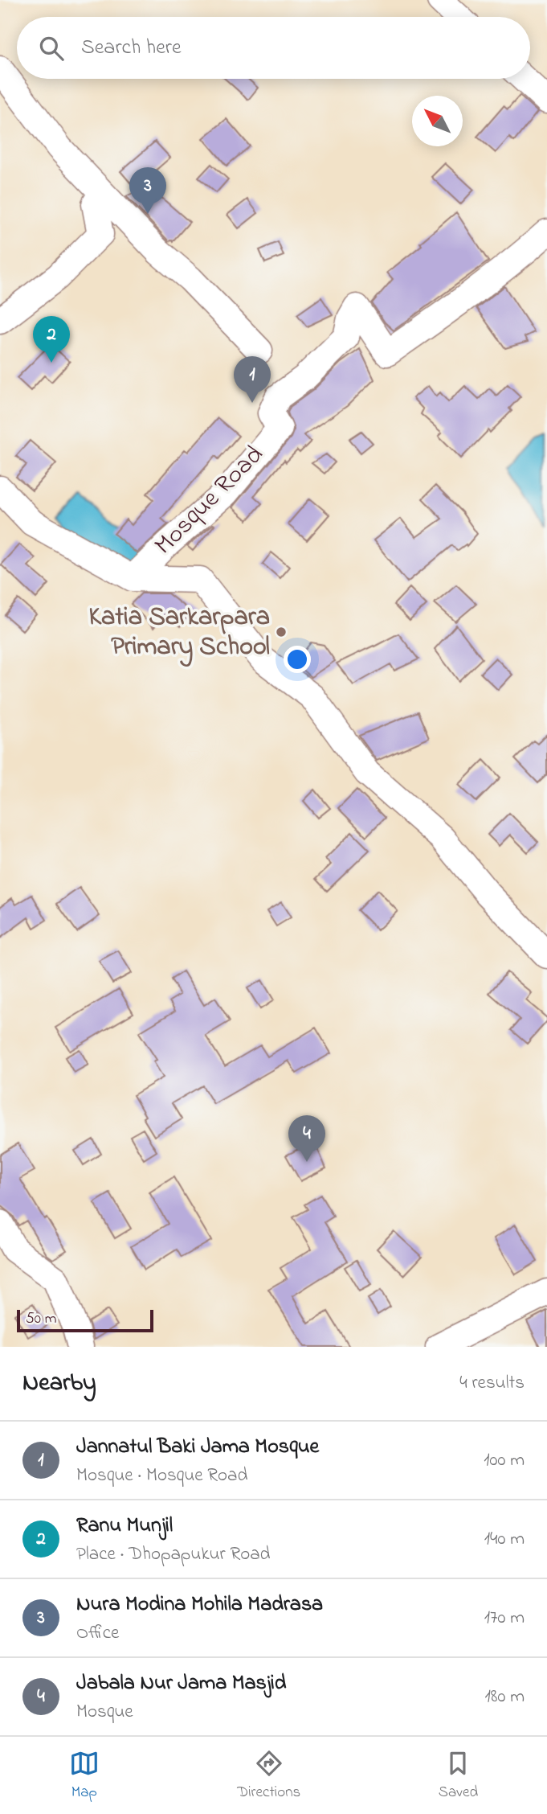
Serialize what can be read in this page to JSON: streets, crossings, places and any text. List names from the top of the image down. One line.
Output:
{"streets":{"street":["Mosque Road"]},"places":["Katia Sarkarpara Primary School"],"scale_bar":"50 m","north":"top left","page":{"search":"Search here","pins":["3","2","1","4"],"scale":"50 m","heading":["Nearby","4 results"],"list":[{"mark":"1","name":"Jannatul Baki Jama Mosque","note":"Mosque · Mosque Road","value":"100 m"},{"mark":"2","name":"Ranu Munjil","note":"Place · Dhopapukur Road","value":"140 m"},{"mark":"3","name":"Nura Modina Mohila Madrasa","note":"Office","value":"170 m"},{"mark":"4","name":"Jabala Nur Jama Masjid","note":"Mosque","value":"180 m"}],"nav":["Map","Directions","Saved"]}}
